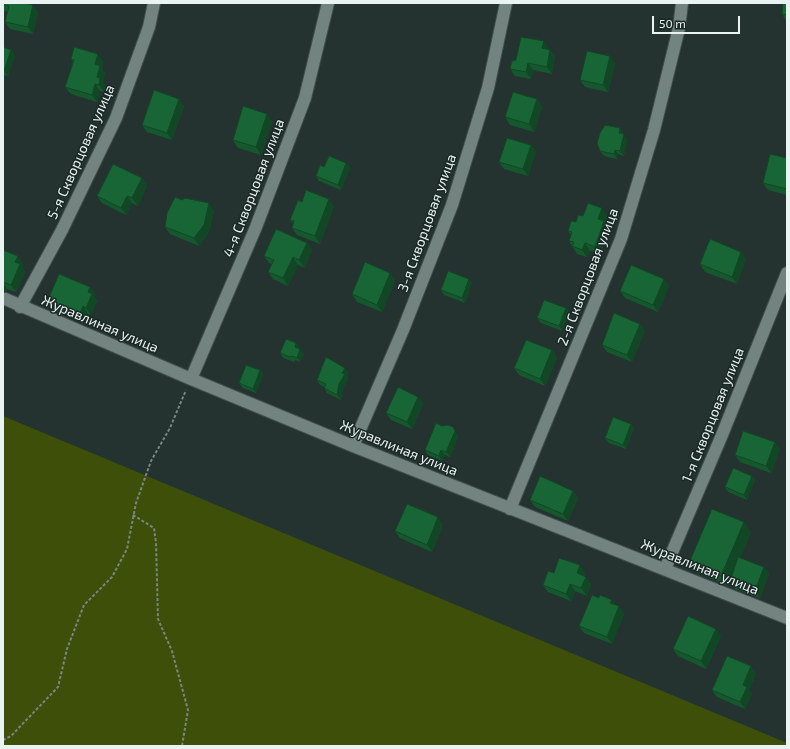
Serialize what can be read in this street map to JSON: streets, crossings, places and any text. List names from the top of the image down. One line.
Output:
{"streets":{"street":["5-я Скворцовая улица","4-я Скворцовая улица","3-я Скворцовая улица","2-я Скворцовая улица","Журавлиная улица","1-я Скворцовая улица"]},"crossings":[["5-я Скворцовая улица","Журавлиная улица"],["4-я Скворцовая улица","Журавлиная улица"],["3-я Скворцовая улица","Журавлиная улица"],["2-я Скворцовая улица","Журавлиная улица"],["Журавлиная улица","1-я Скворцовая улица"]],"scale_bar":"50 m"}
